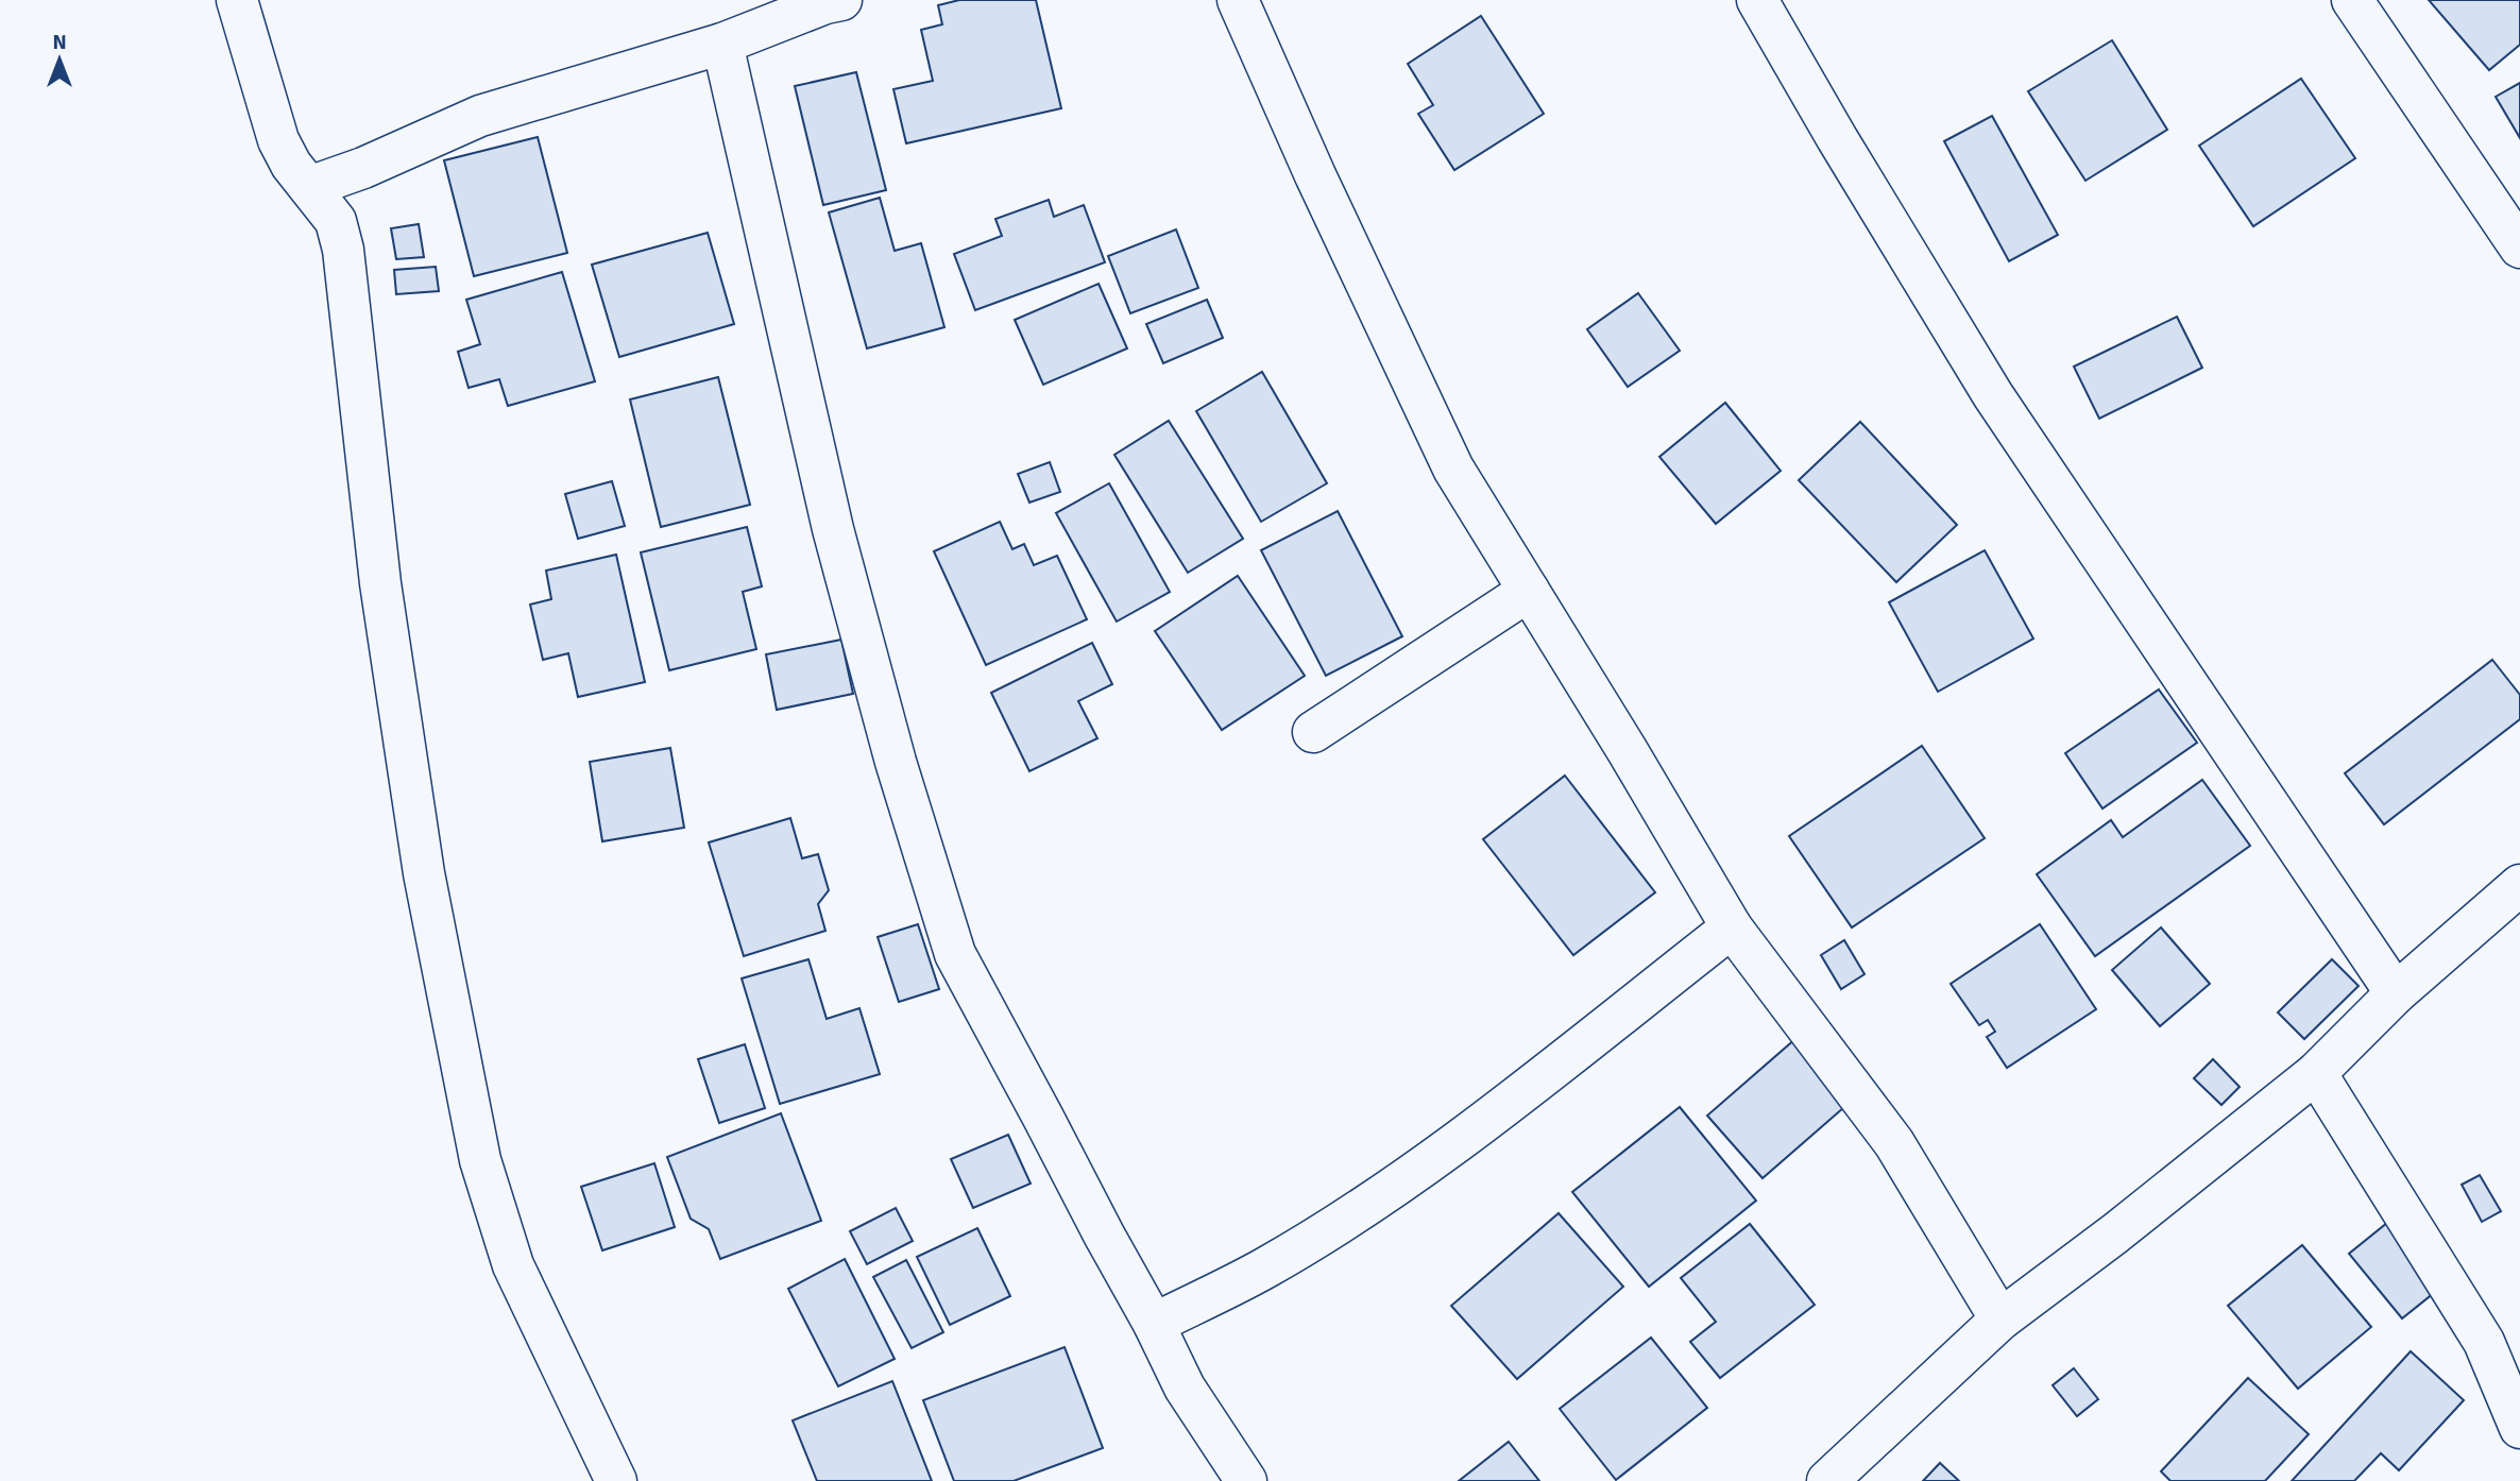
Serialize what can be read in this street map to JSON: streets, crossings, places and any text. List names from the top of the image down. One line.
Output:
{"north":"top"}
